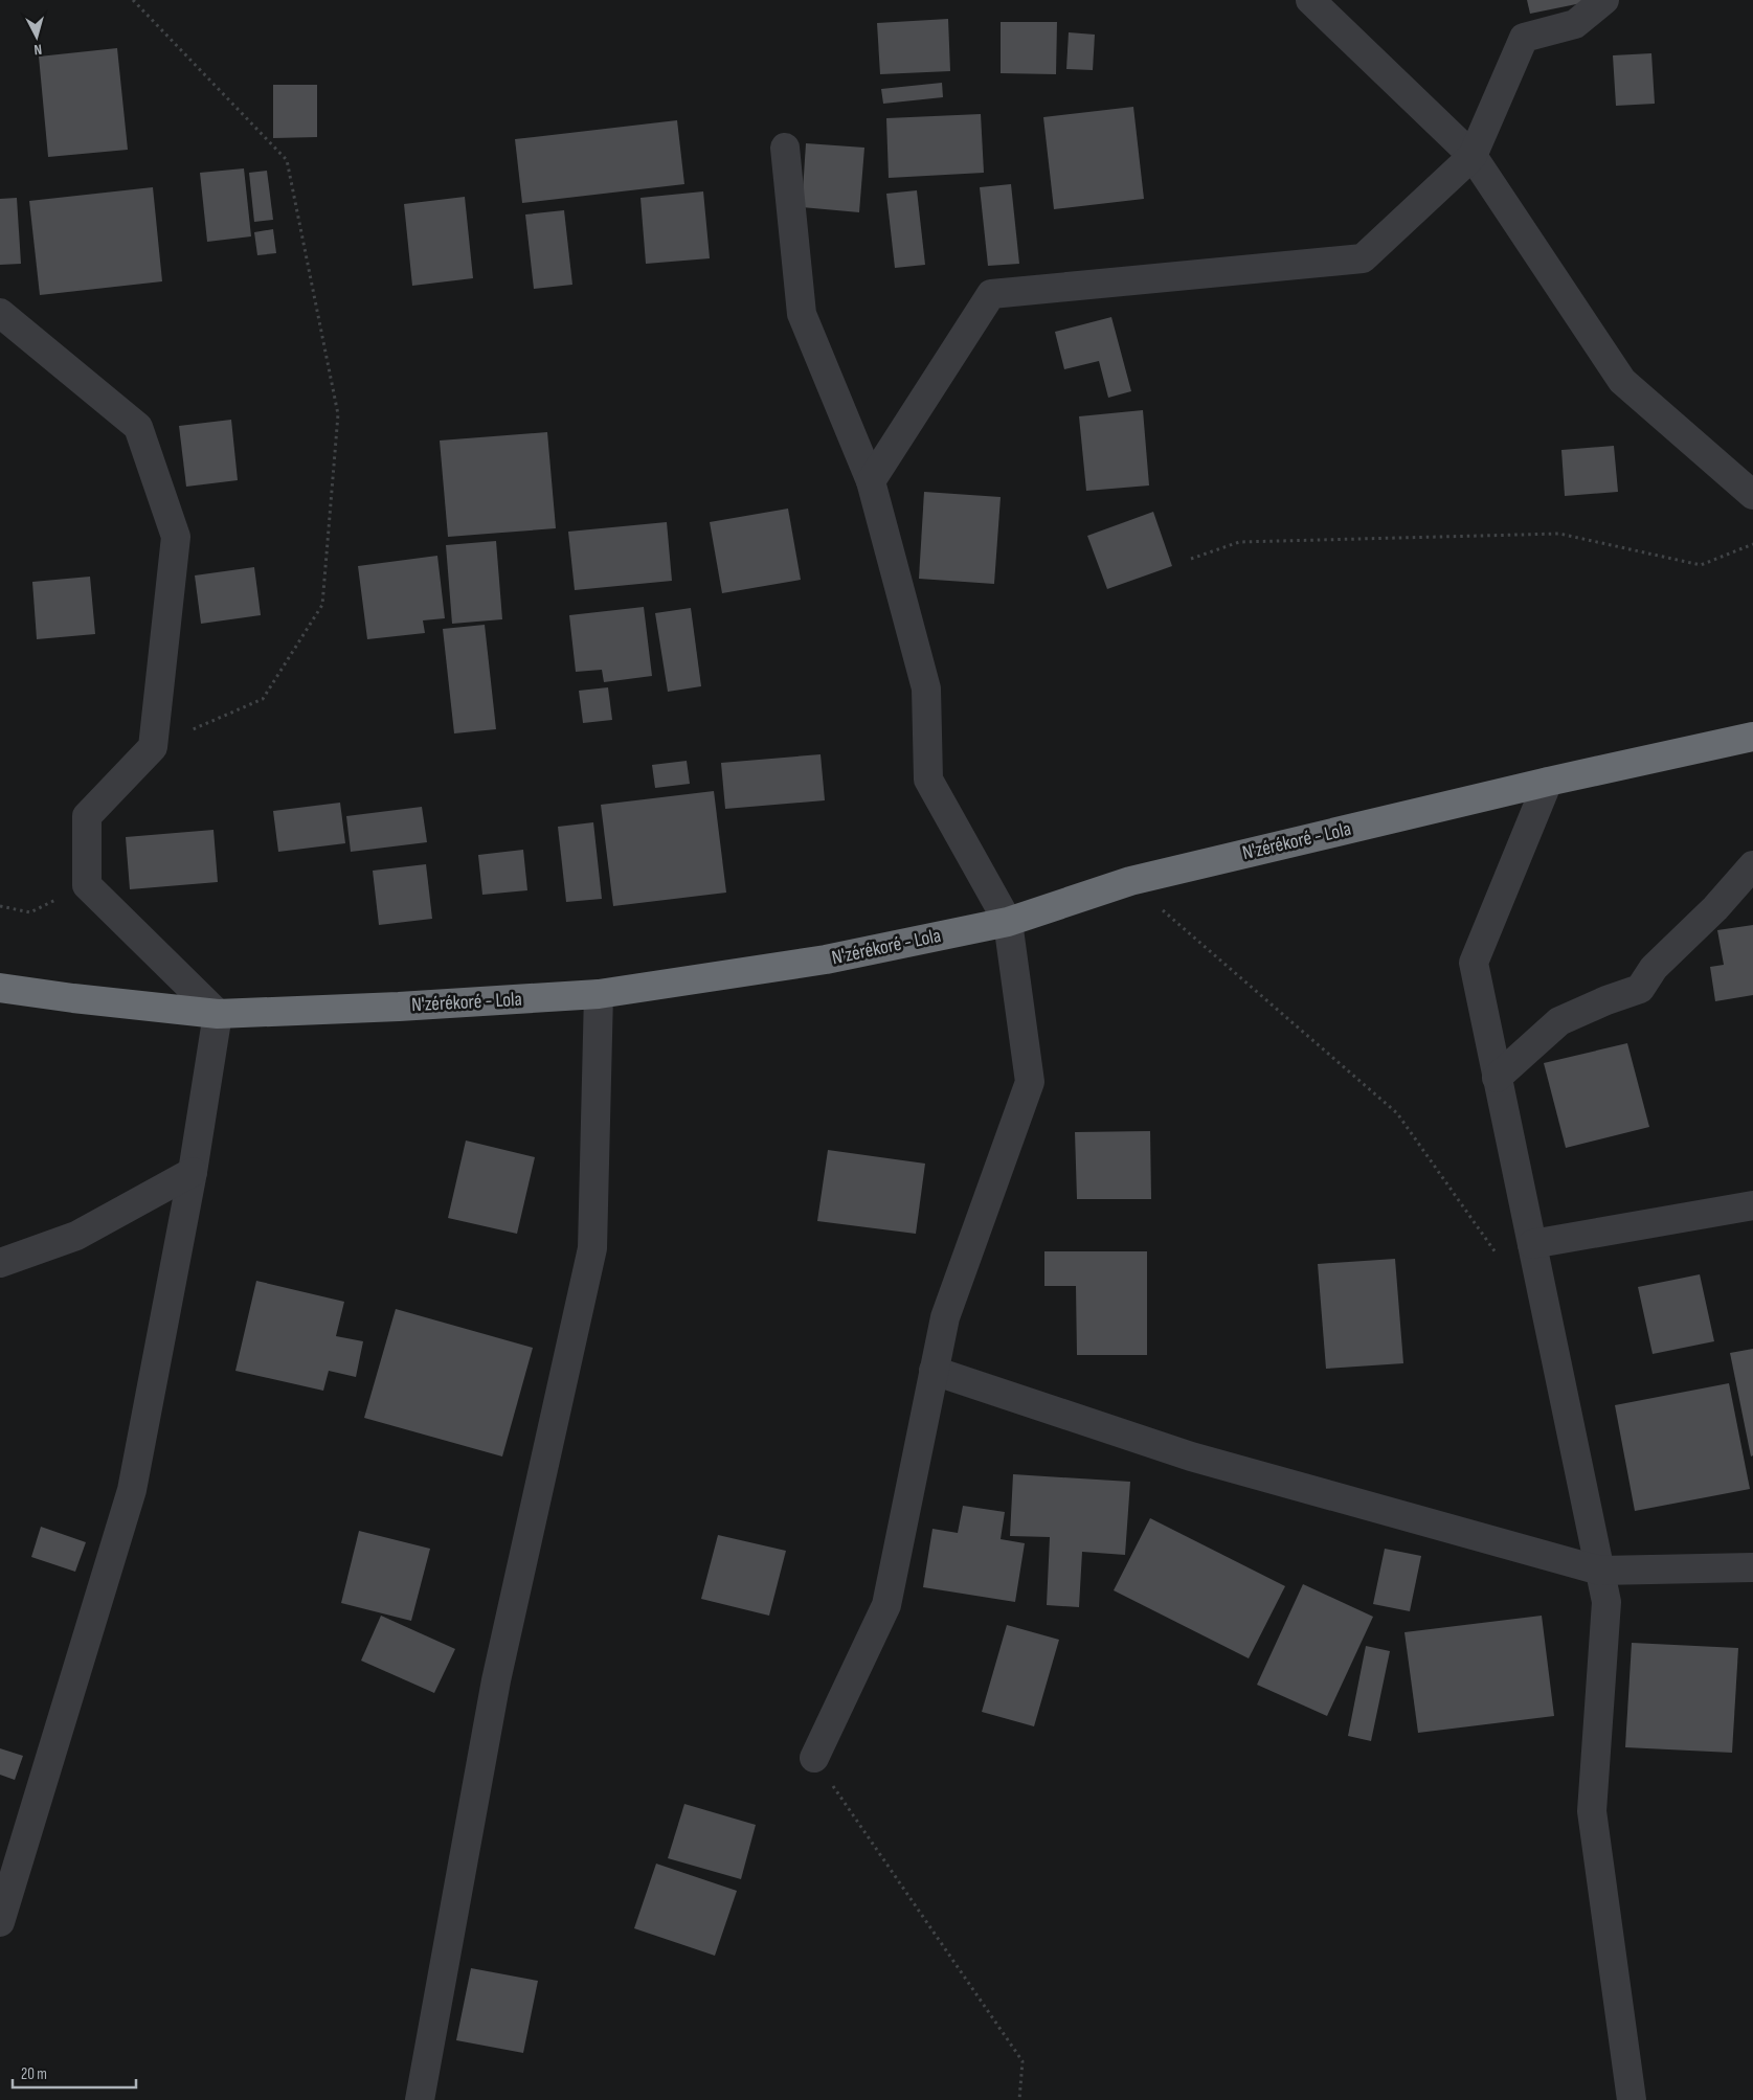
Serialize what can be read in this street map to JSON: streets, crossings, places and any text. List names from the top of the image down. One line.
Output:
{"streets":{"highway":["N'zérékoré - Lola"]},"scale_bar":"20 m","north":"bottom"}
